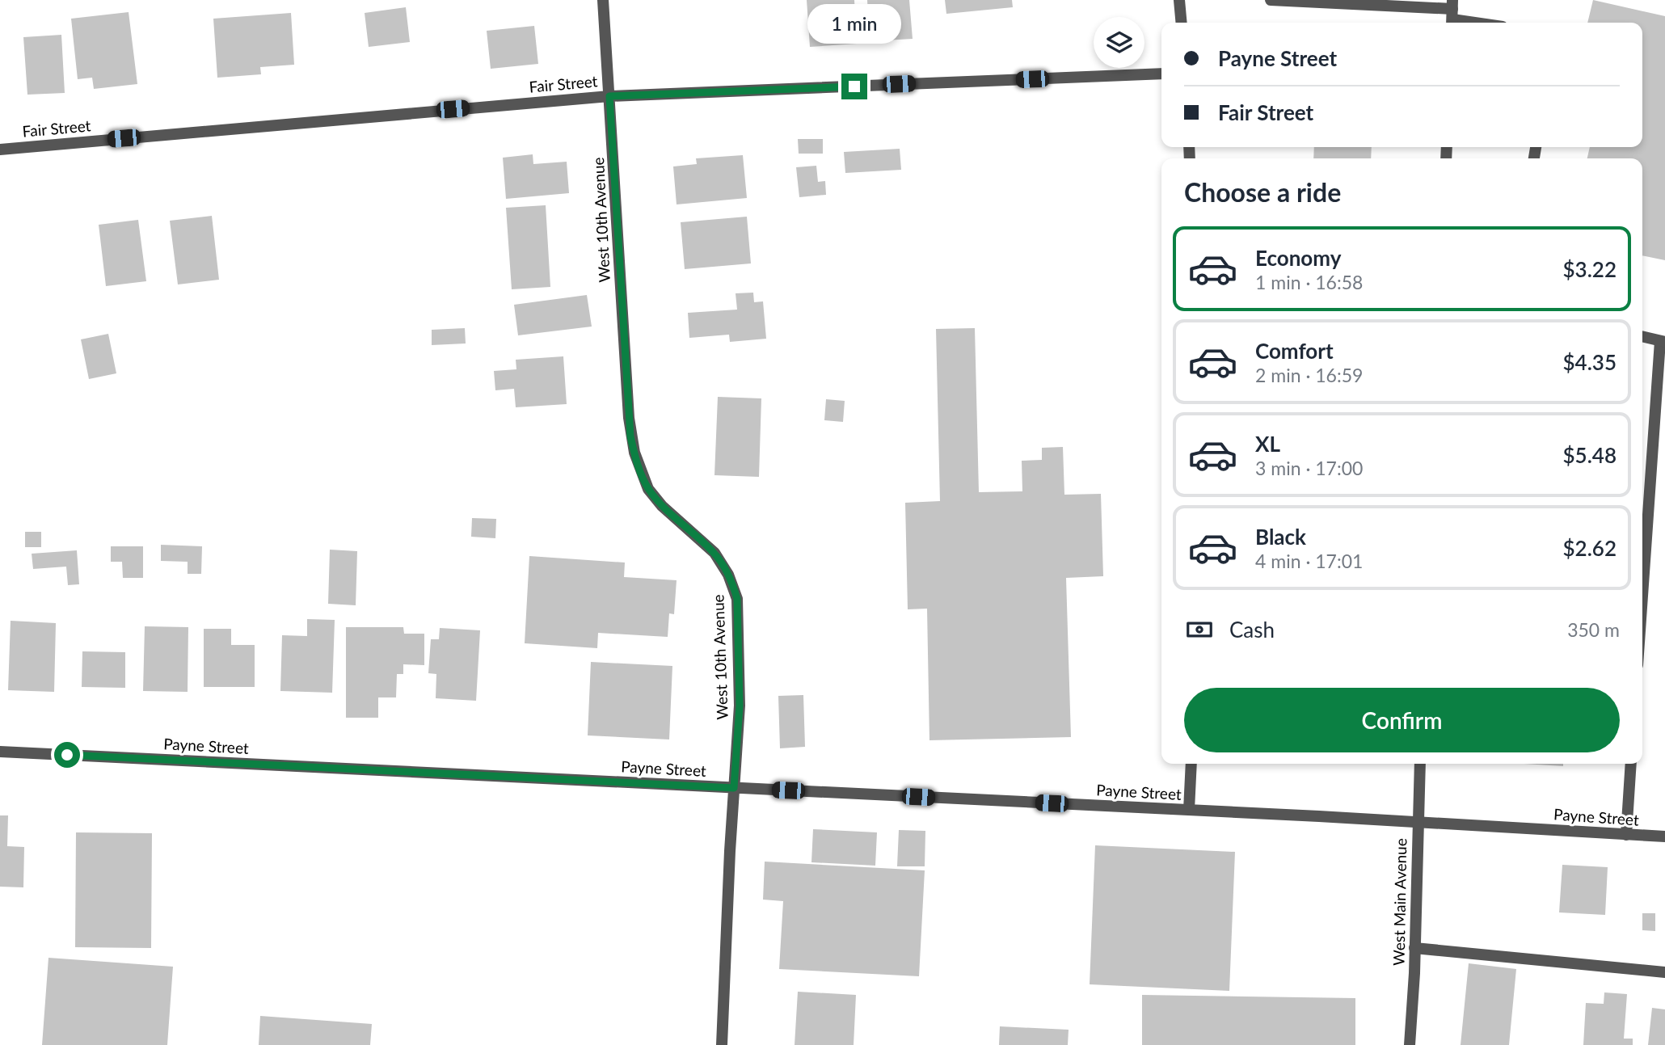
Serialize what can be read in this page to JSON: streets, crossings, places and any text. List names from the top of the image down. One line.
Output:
{"streets":{"street":["Fair Street","West 10th Avenue","Payne Street","West Main Avenue"]},"crossings":[["Fair Street","West 10th Avenue"],["West 10th Avenue","Payne Street"],["Payne Street","West Main Avenue"]],"page":{"bubble":"1 min","banner":["Payne Street","Fair Street"],"heading":"Choose a ride","list":[{"name":"Economy","note":"1 min · 16:58","value":"$3.22"},{"name":"Comfort","note":"2 min · 16:59","value":"$4.35"},{"name":"XL","note":"3 min · 17:00","value":"$5.48"},{"name":"Black","note":"4 min · 17:01","value":"$2.62"}],"pay":["Cash","350 m"],"buttons":"Confirm"}}
